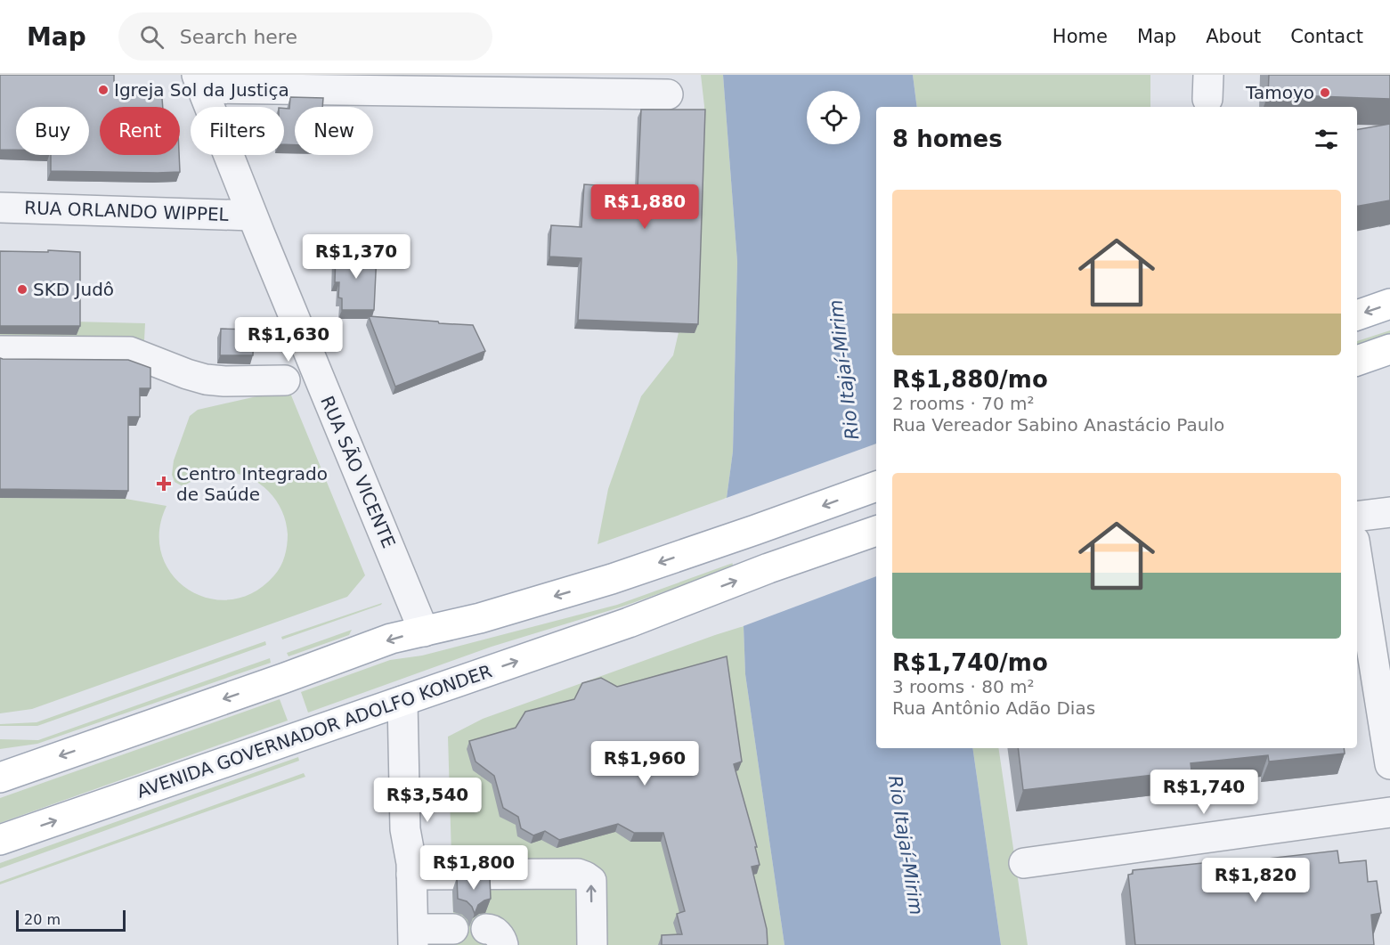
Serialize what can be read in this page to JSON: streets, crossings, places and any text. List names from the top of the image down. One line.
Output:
{"streets":{"main road":["AVENIDA GOVERNADOR ADOLFO KONDER"],"street":["RUA ORLANDO WIPPEL","RUA SÃO VICENTE"]},"crossings":[["RUA ORLANDO WIPPEL","RUA SÃO VICENTE"]],"water":["Rio Itajaí-Mirim"],"places":{"other":["Igreja Sol da Justiça","Tamoyo","SKD Judô"],"health":["Centro Integrado de Saúde"]},"scale_bar":"20 m","page":{"header":"Map","search":"Search here","nav":["Home","Map","About","Contact"],"chip":["Buy","Rent","Filters","New"],"heading":"8 homes","list":[{"name":"R$1,880/mo","note":"2 rooms · 70 m² · Rua Vereador Sabino Anastácio Paulo"},{"name":"R$1,740/mo","note":"3 rooms · 80 m² · Rua Antônio Adão Dias"}],"price":["R$1,880","R$1,370","R$1,630","R$1,960","R$1,740","R$3,540","R$1,800","R$1,820"],"scale":"20 m"}}
